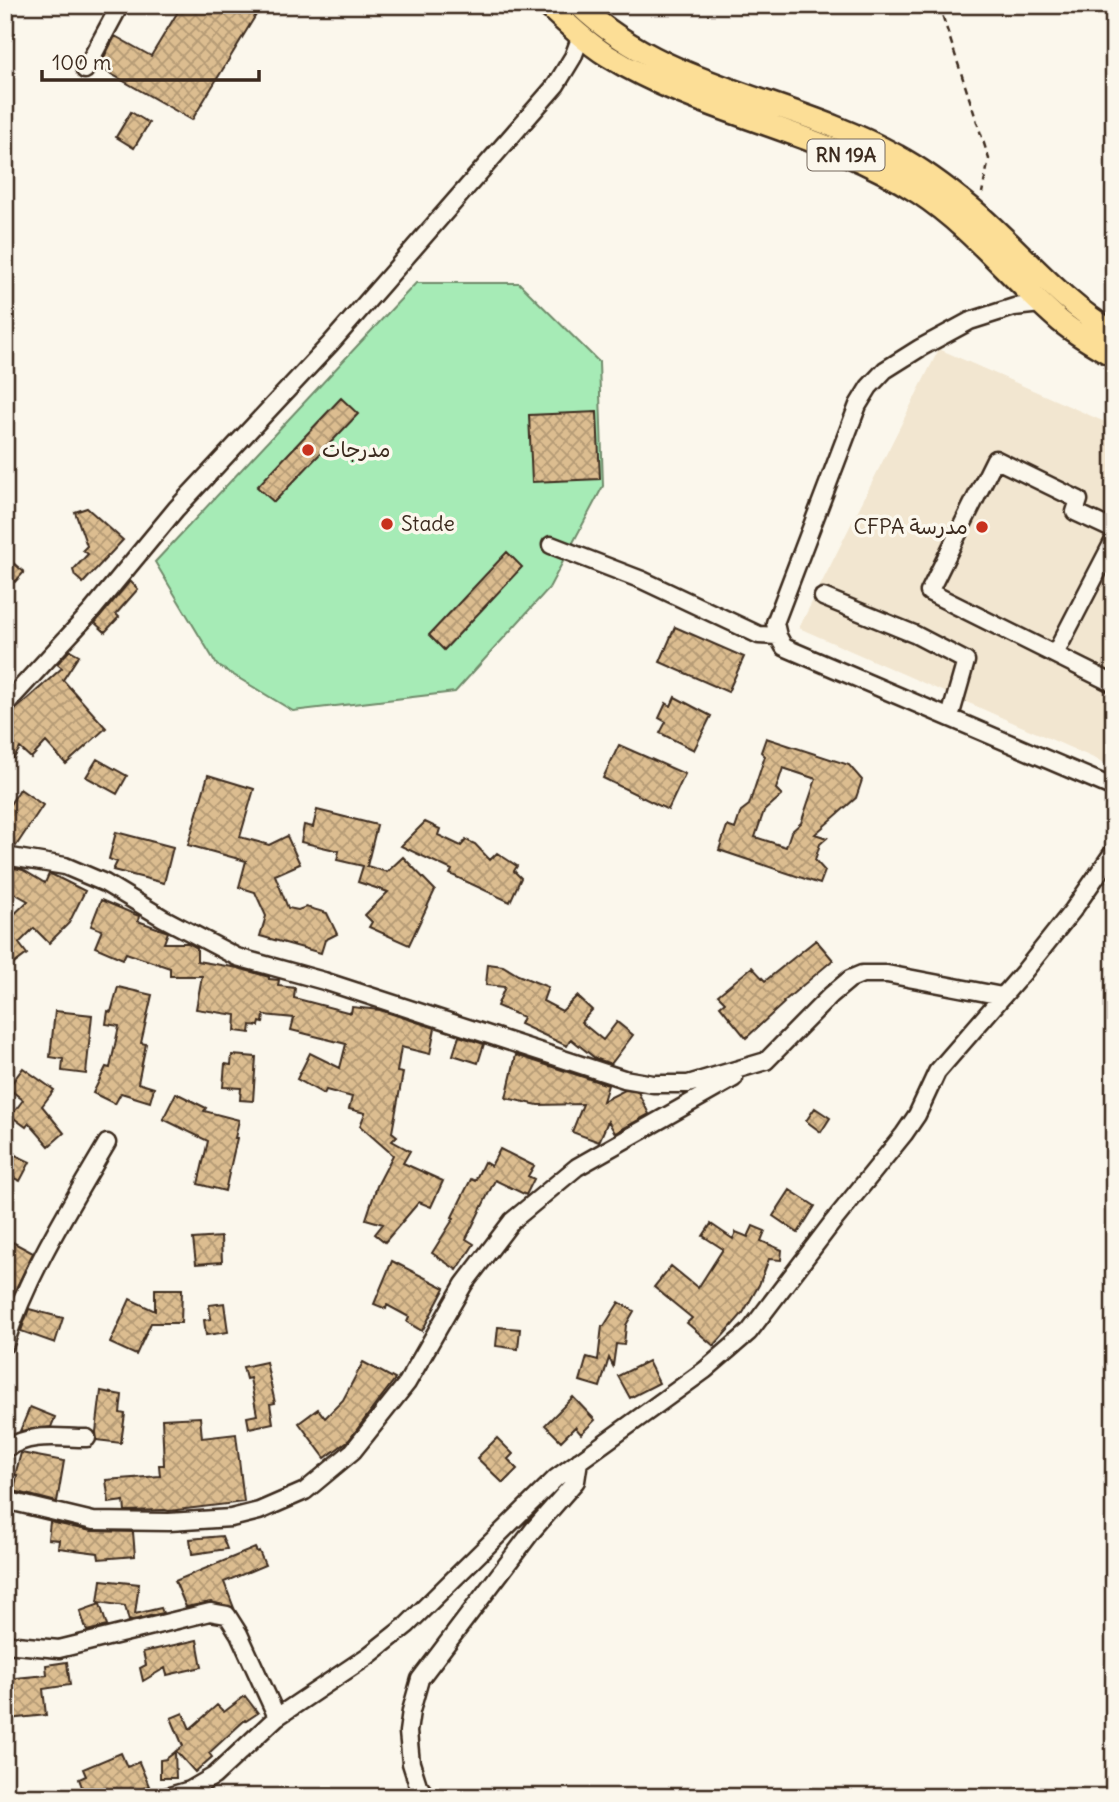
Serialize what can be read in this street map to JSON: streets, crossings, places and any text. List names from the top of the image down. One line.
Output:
{"streets":{"main road":["RN 19A"]},"places":["مدرجات","Stade","CFPA مدرسة"],"scale_bar":"100 m"}
